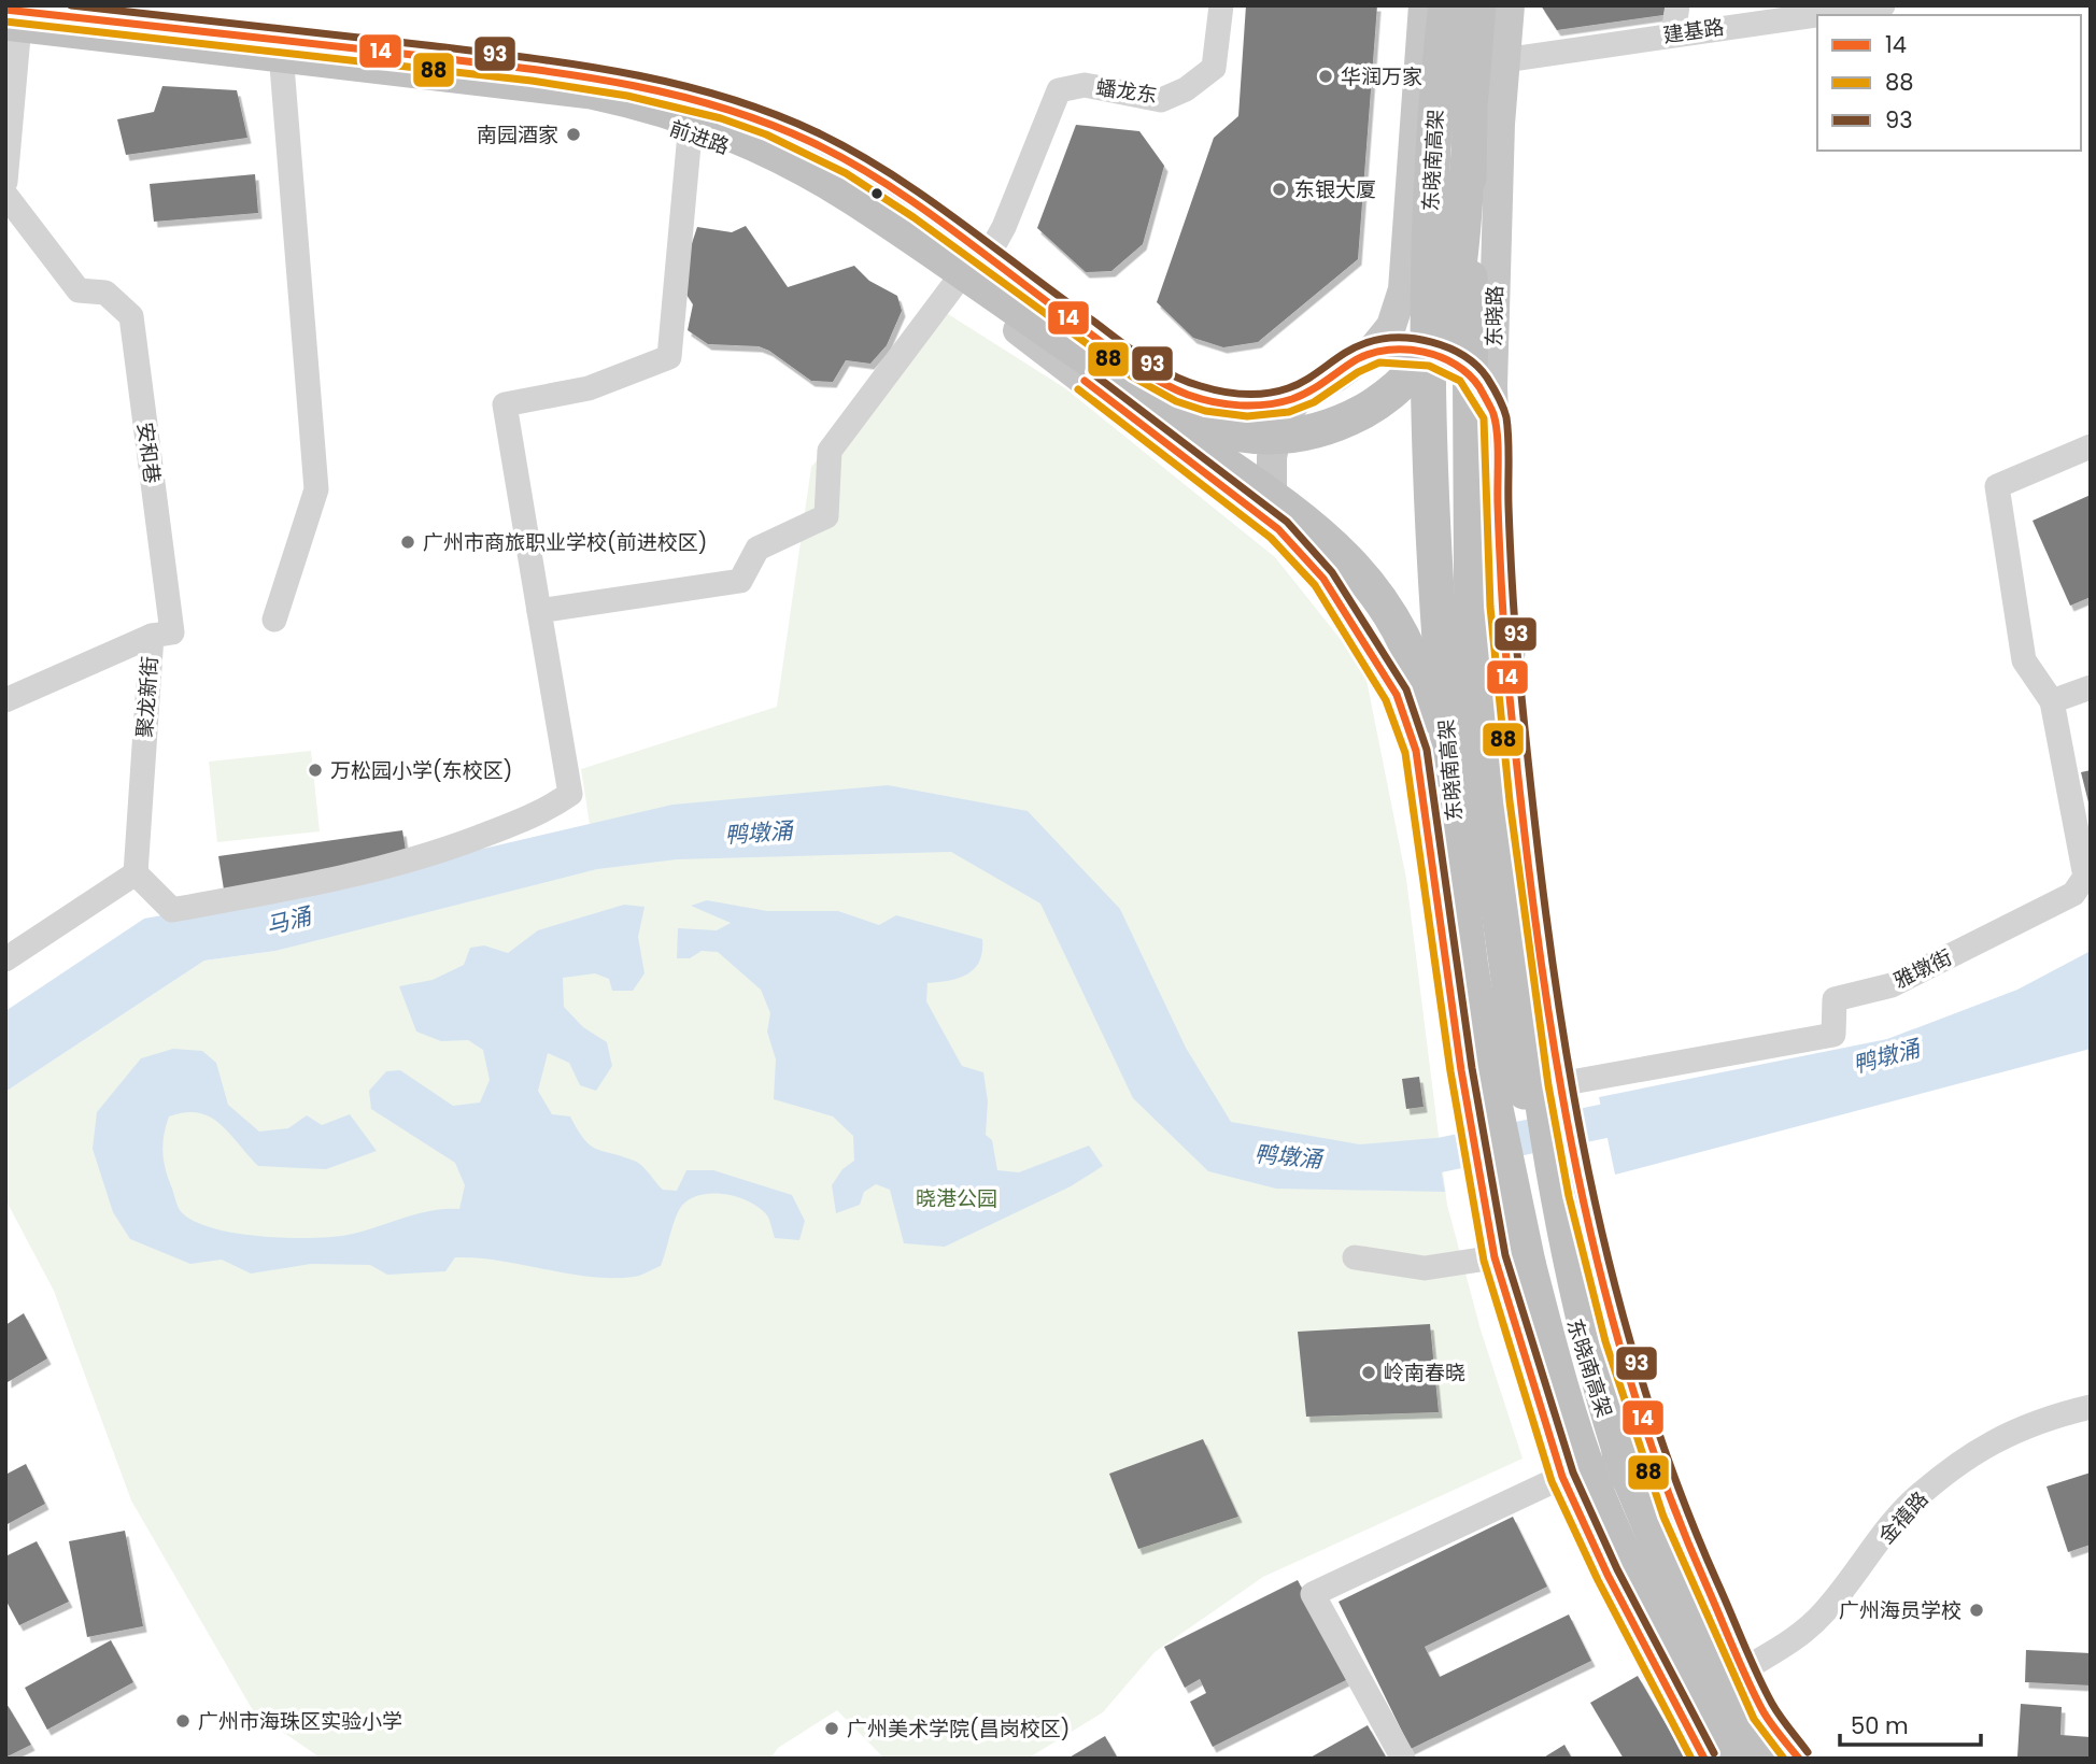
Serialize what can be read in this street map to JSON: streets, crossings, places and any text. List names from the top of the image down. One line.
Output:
{"streets":{"highway":["东晓南高架"],"main road":["前进路","东晓路"],"street":["建基路","蟠龙东","安和巷","聚龙新街","雅墩街","金禧路"]},"crossings":[["建基路","东晓路"],["蟠龙东","前进路"],["前进路","东晓路"],["东晓路","雅墩街"],["东晓路","金禧路"],["安和巷","聚龙新街"]],"water":["鸭墩涌","马涌"],"parks":["晓港公园"],"places":["华润万家","南园酒家","东银大厦","广州市商旅职业学校(前进校区)","万松园小学(东校区)","岭南春晓","广州海员学校","广州市海珠区实验小学","广州美术学院(昌岗校区)"],"lines":["transit line 93","transit line 14","transit line 88"],"legend":["14","88","93"],"scale_bar":"50 m"}
